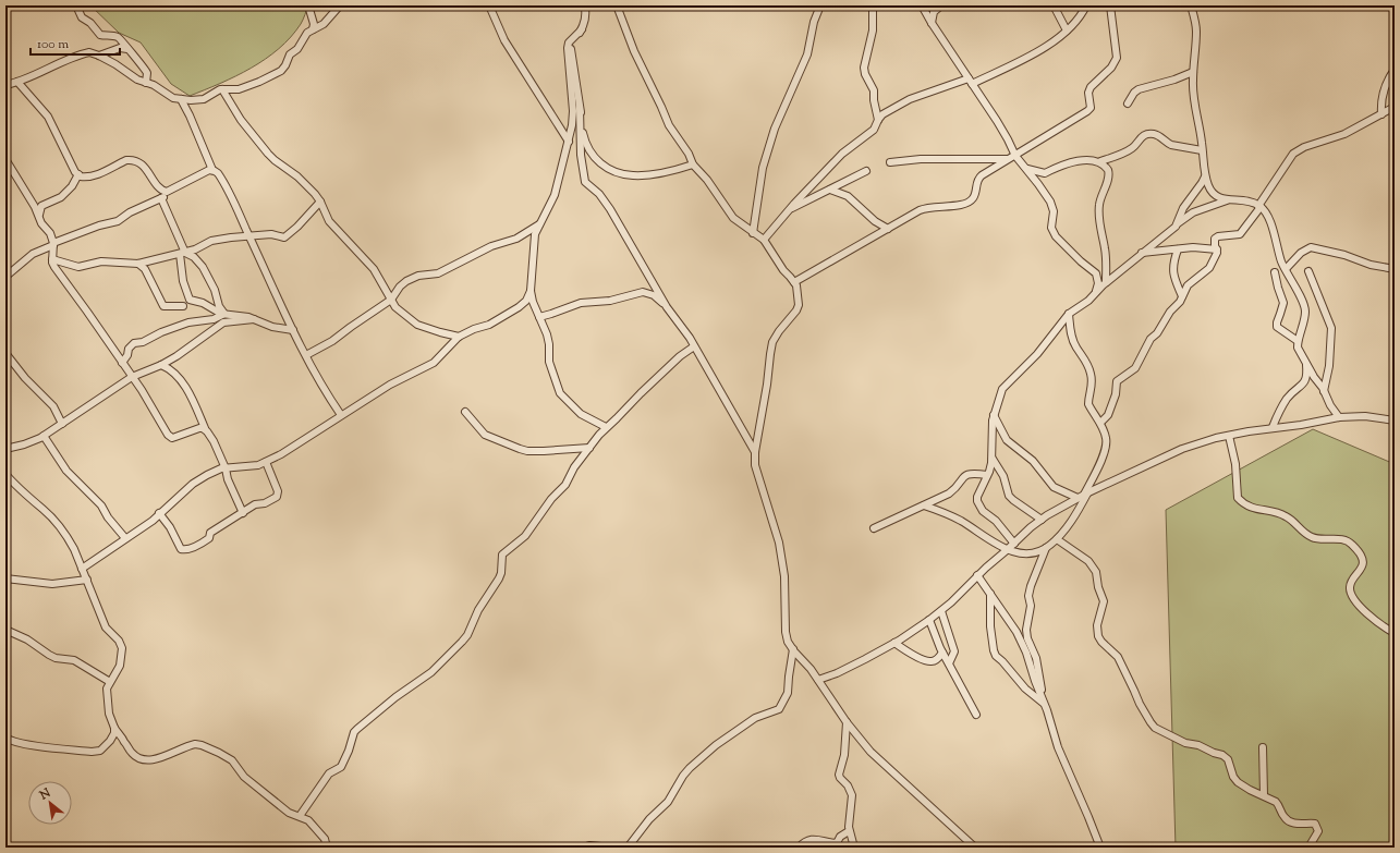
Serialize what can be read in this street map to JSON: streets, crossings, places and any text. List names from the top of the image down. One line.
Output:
{"scale_bar":"100 m","north":"top left"}
